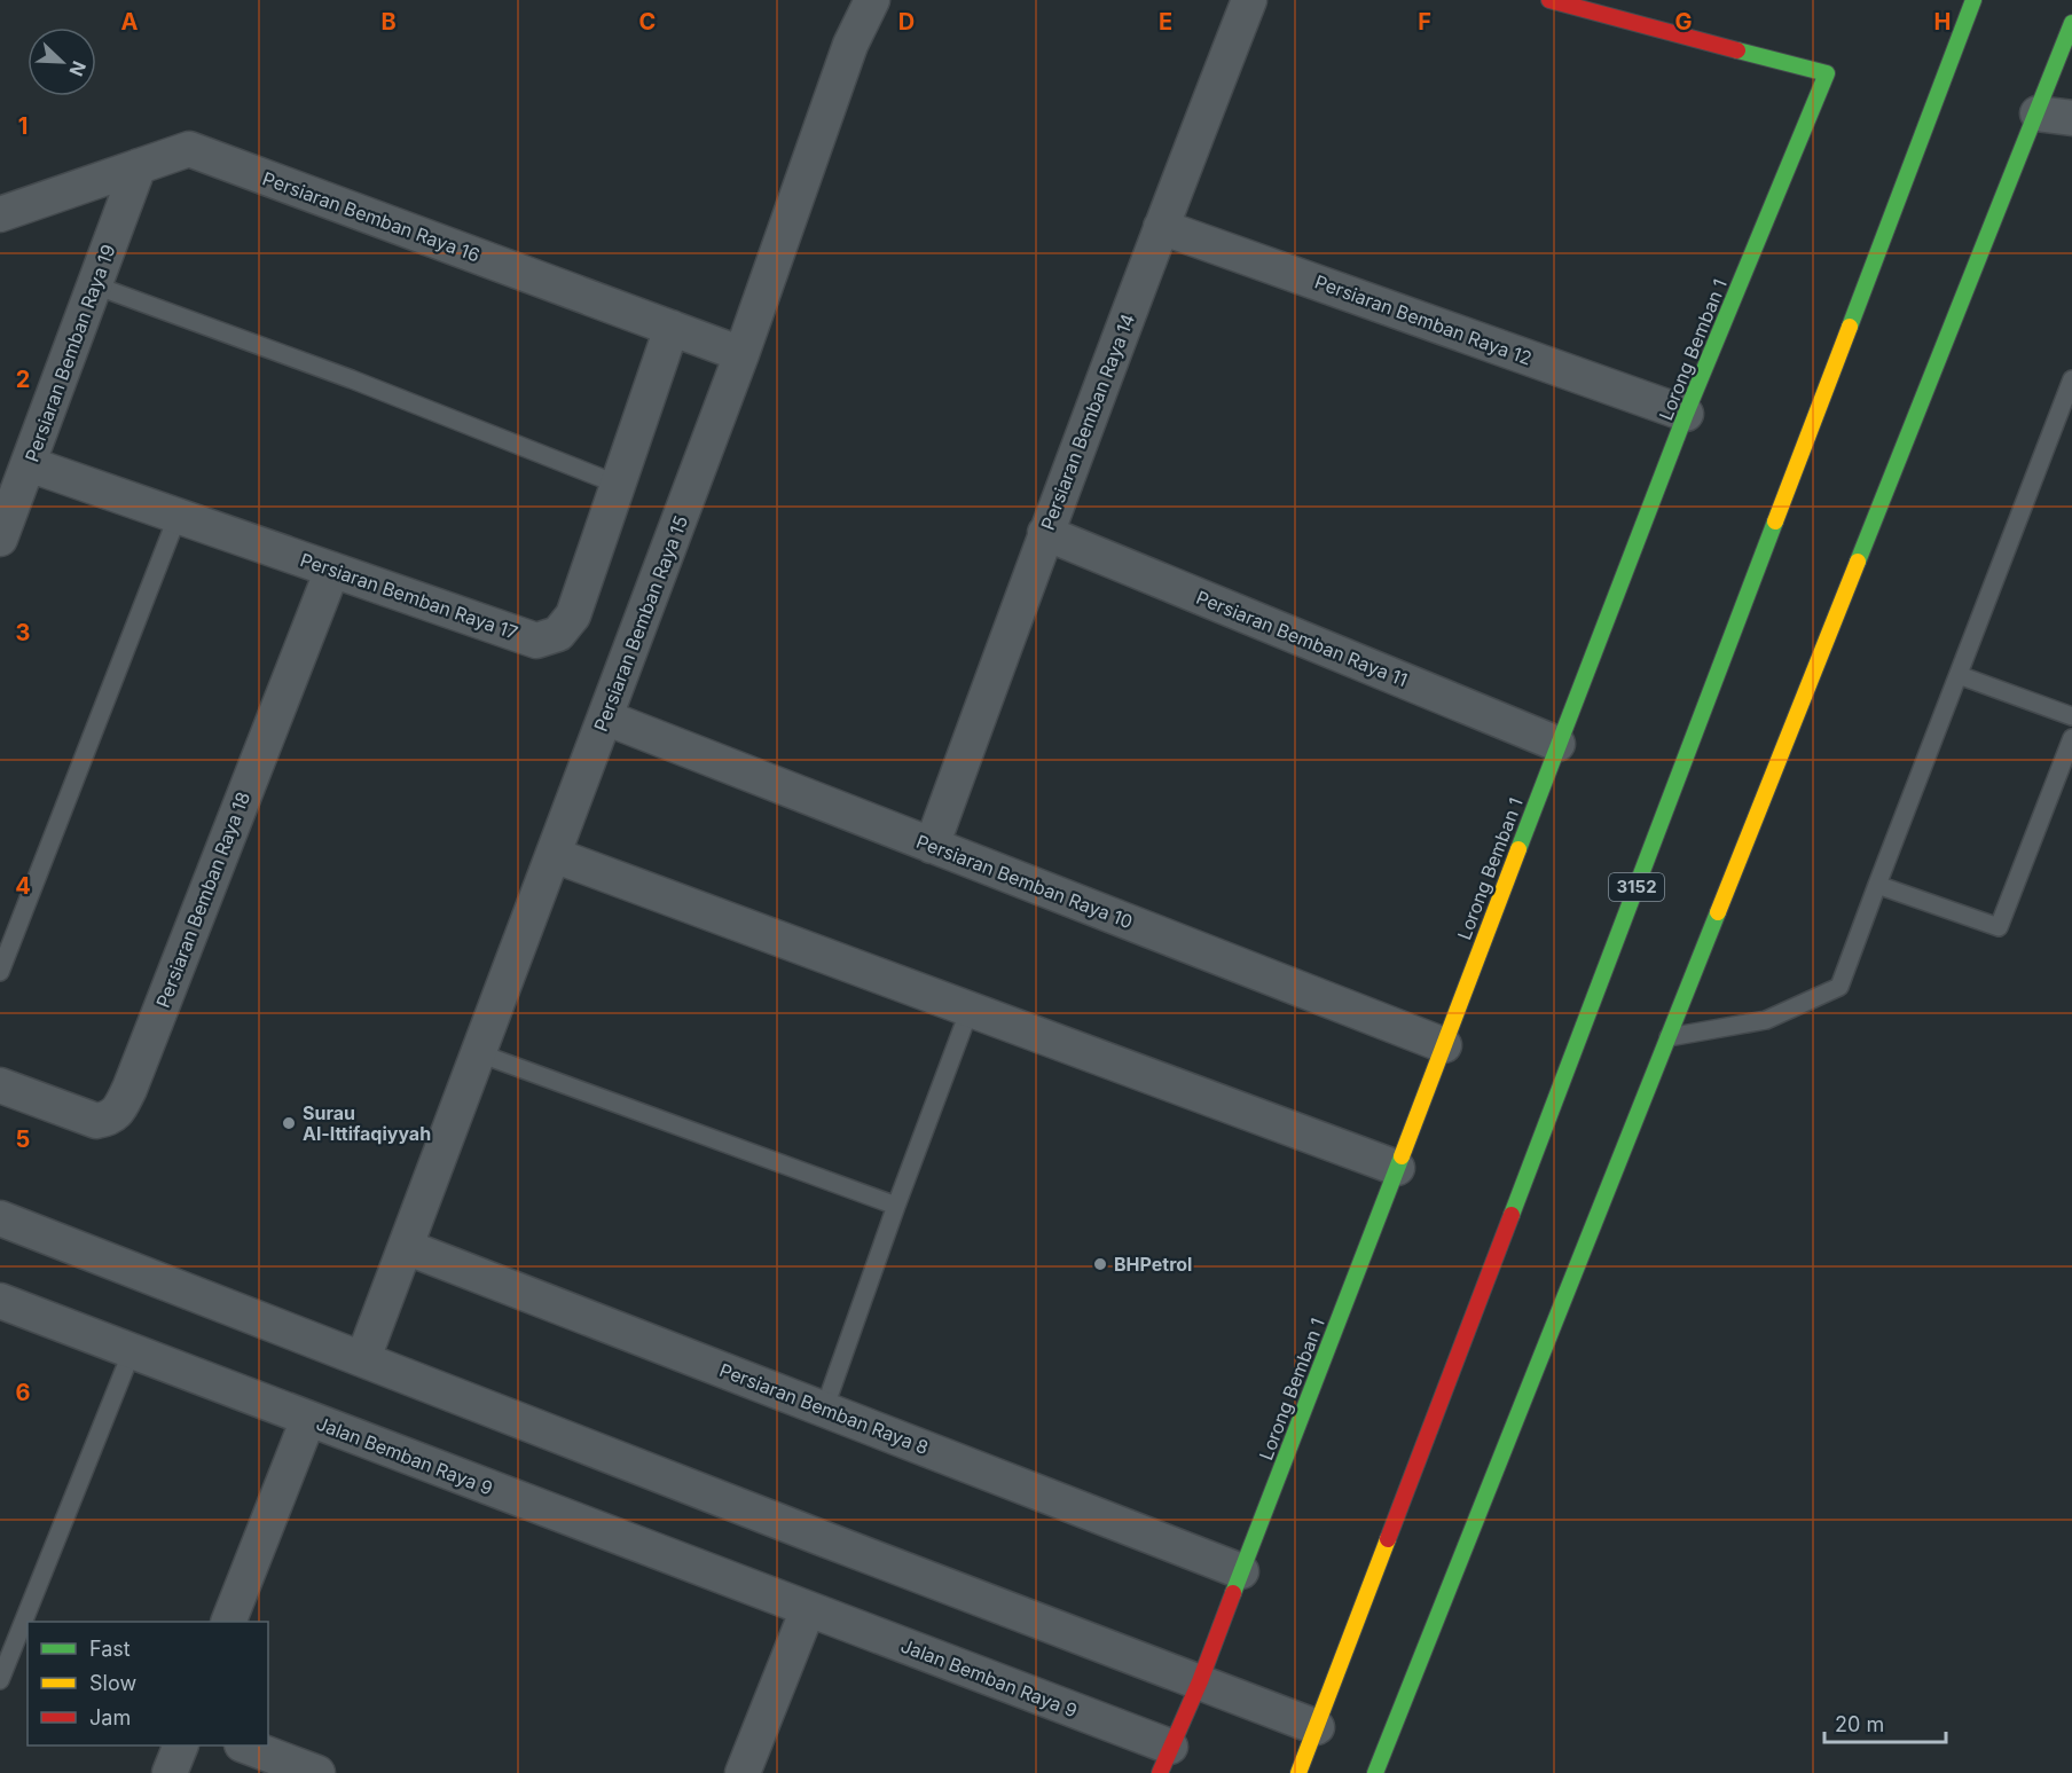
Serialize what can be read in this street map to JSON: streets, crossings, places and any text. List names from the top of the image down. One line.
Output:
{"streets":{"main road":["Lorong Bemban 1","3152"],"street":["Persiaran Bemban Raya 16","Persiaran Bemban Raya 12","Persiaran Bemban Raya 19","Persiaran Bemban Raya 14","Persiaran Bemban Raya 17","Persiaran Bemban Raya 15","Persiaran Bemban Raya 11","Persiaran Bemban Raya 10","Persiaran Bemban Raya 18","Persiaran Bemban Raya 8","Jalan Bemban Raya 9"]},"crossings":[["Persiaran Bemban Raya 16","Persiaran Bemban Raya 19"],["Persiaran Bemban Raya 16","Persiaran Bemban Raya 17"],["Persiaran Bemban Raya 16","Persiaran Bemban Raya 15"],["Persiaran Bemban Raya 12","Lorong Bemban 1"],["Persiaran Bemban Raya 12","Persiaran Bemban Raya 14"],["Lorong Bemban 1","Persiaran Bemban Raya 11"],["Lorong Bemban 1","Persiaran Bemban Raya 10"],["Lorong Bemban 1","Persiaran Bemban Raya 8"],["Lorong Bemban 1","Jalan Bemban Raya 9"],["Persiaran Bemban Raya 19","Persiaran Bemban Raya 17"],["Persiaran Bemban Raya 14","Persiaran Bemban Raya 11"],["Persiaran Bemban Raya 14","Persiaran Bemban Raya 10"],["Persiaran Bemban Raya 17","Persiaran Bemban Raya 18"],["Persiaran Bemban Raya 15","Persiaran Bemban Raya 10"],["Persiaran Bemban Raya 15","Persiaran Bemban Raya 8"]],"places":["Surau Al-Ittifaqiyyah","BHPetrol"],"legend":["Fast","Slow","Jam"],"scale_bar":"20 m","north":"bottom right","grid":{"columns":["A","B","C","D","E","F","G","H"],"rows":["1","2","3","4","5","6"]}}
